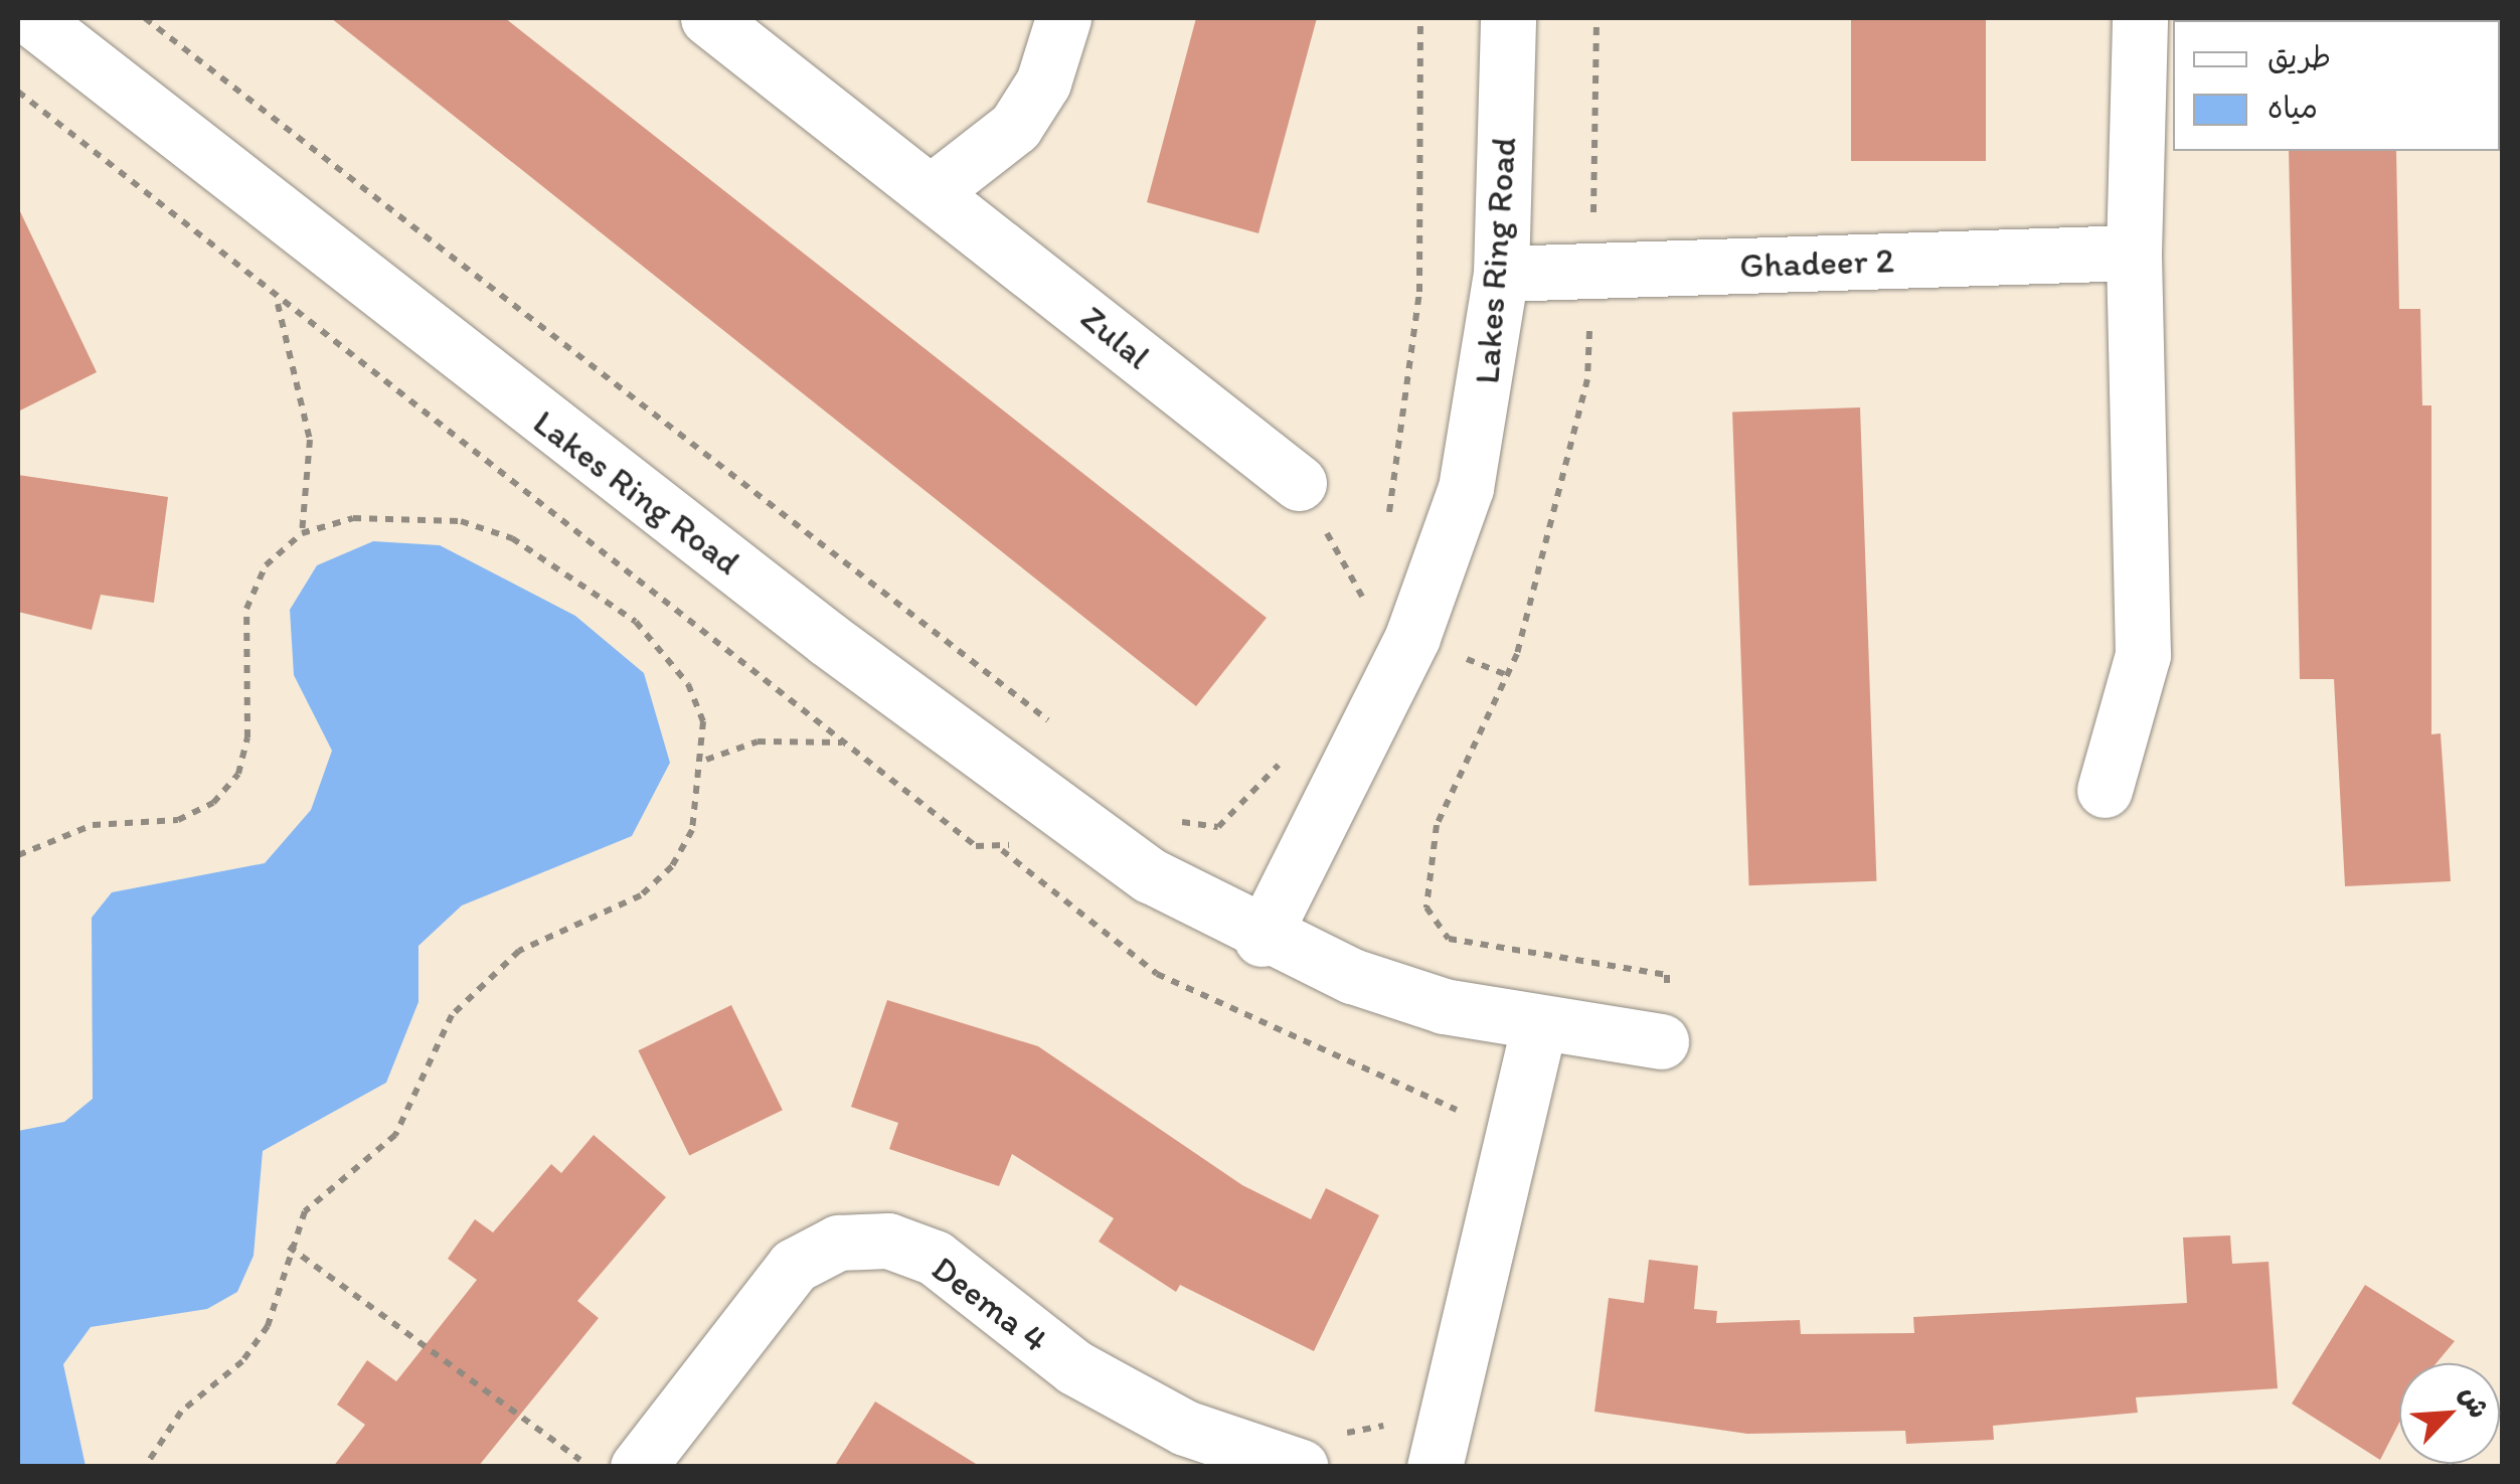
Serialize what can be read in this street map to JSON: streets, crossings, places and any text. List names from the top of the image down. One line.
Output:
{"streets":{"street":["Lakes Ring Road","Ghadeer 2","Zulal","Deema 4"]},"crossings":[["Lakes Ring Road","Ghadeer 2"]],"legend":["طريق","مياه"],"north":"top right"}
